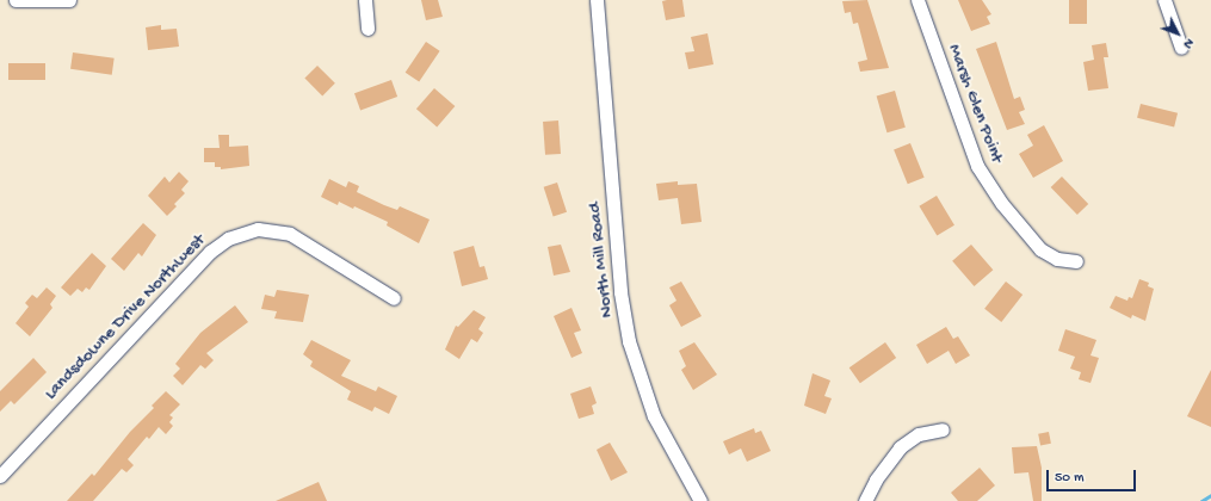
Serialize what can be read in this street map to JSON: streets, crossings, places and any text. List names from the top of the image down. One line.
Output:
{"streets":{"street":["Marsh Glen Point","North Mill Road","Landsdowne Drive Northwest"]},"scale_bar":"50 m","north":"bottom right"}
